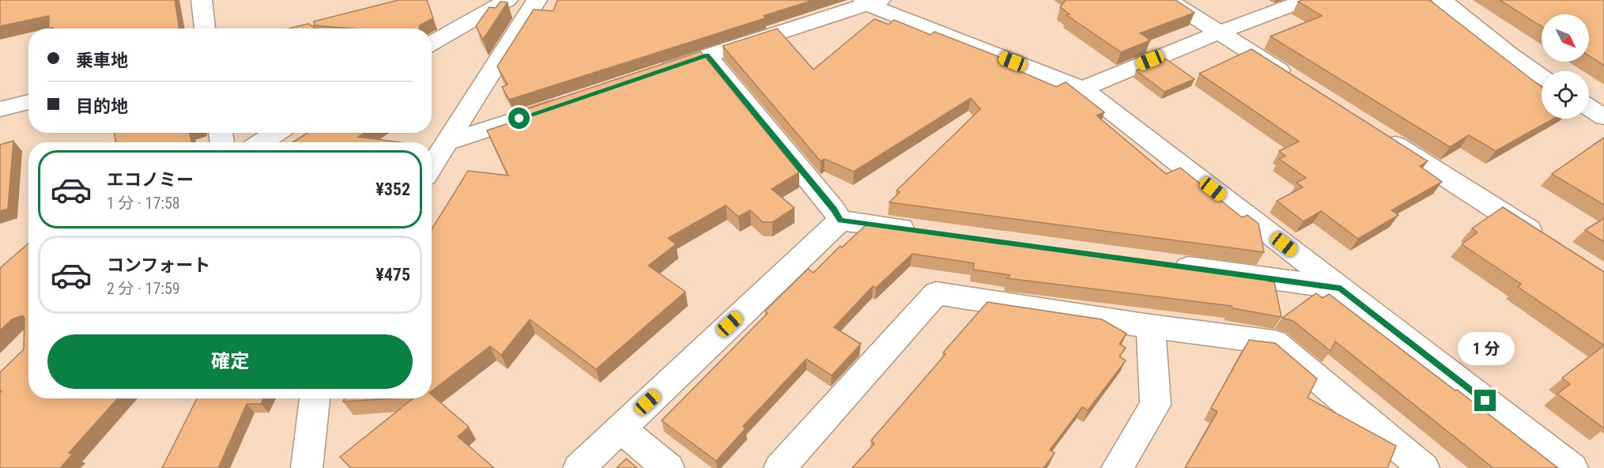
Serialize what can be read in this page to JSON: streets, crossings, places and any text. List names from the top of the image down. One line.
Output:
{"north":"bottom right","page":{"banner":["乗車地","目的地"],"list":[{"name":"エコノミー","note":"1 分 · 17:58","value":"¥352"},{"name":"コンフォート","note":"2 分 · 17:59","value":"¥475"}],"buttons":"確定","bubble":"1 分"}}
